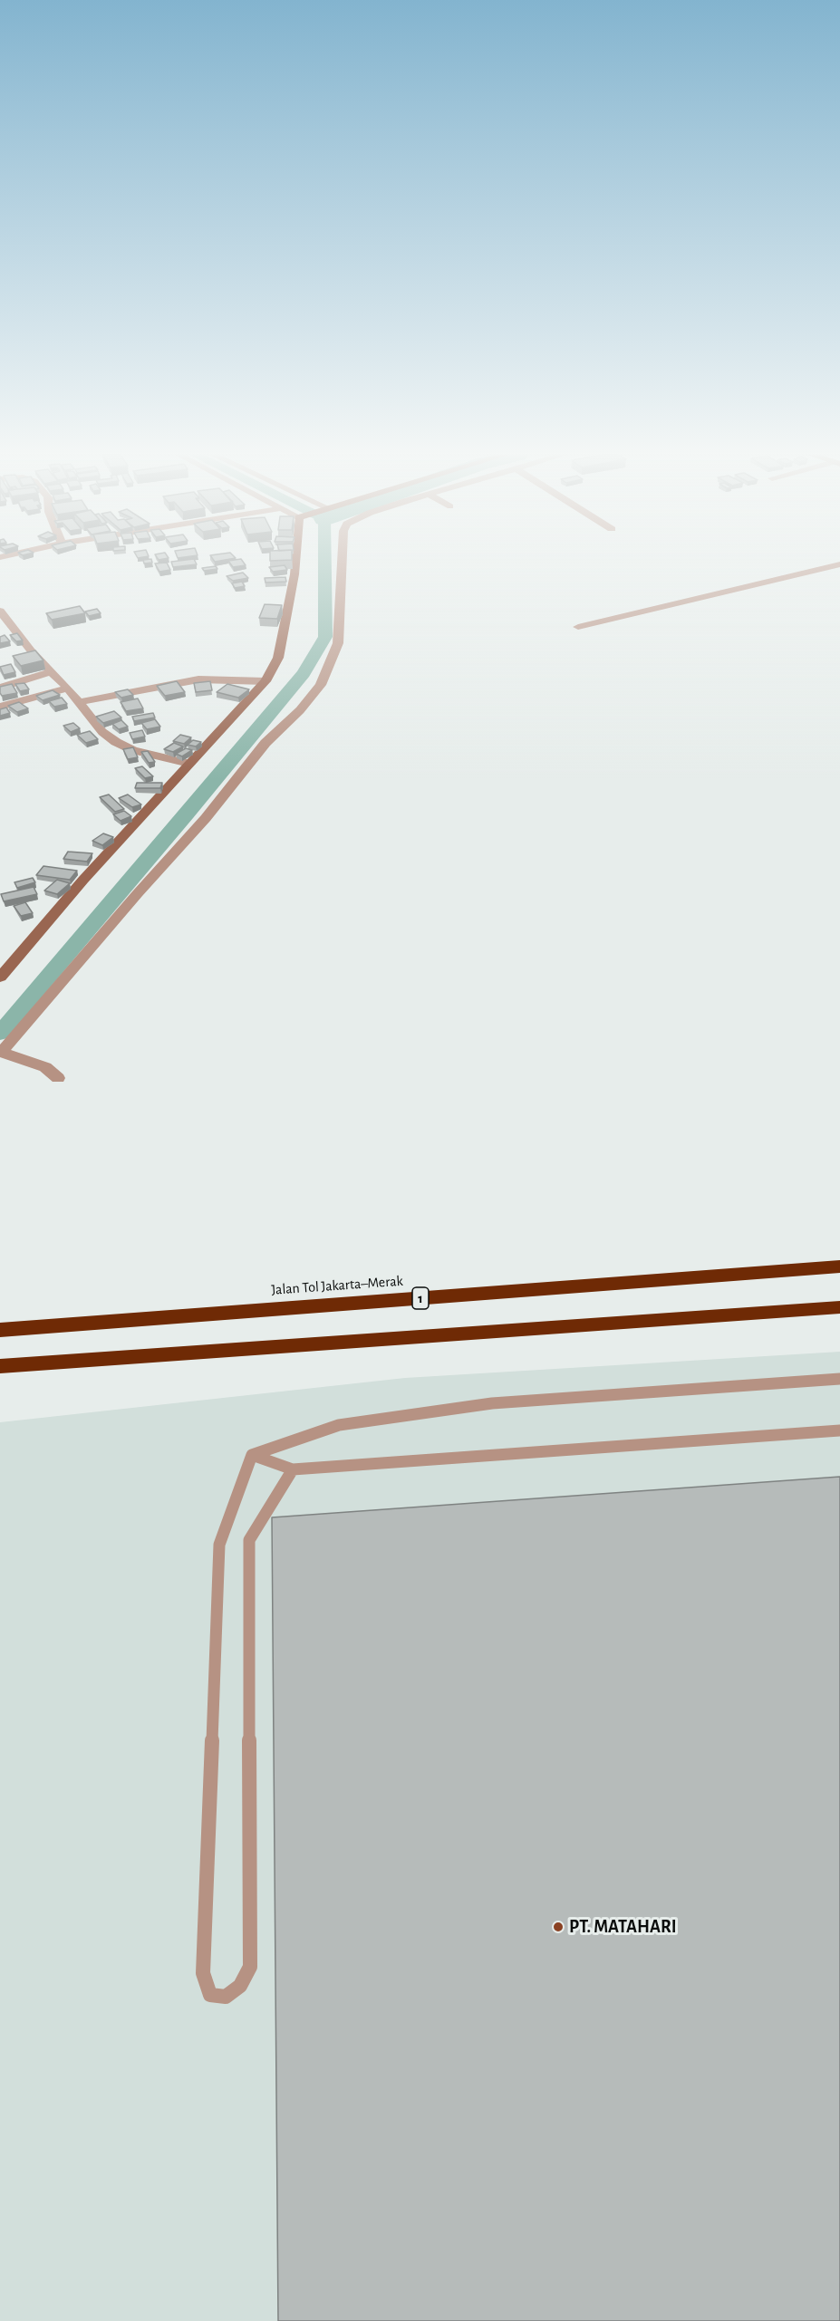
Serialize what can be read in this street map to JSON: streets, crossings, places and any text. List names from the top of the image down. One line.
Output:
{"streets":{"highway":["Jalan Tol Jakarta–Merak","1"]},"places":["PT. MATAHARI"]}
